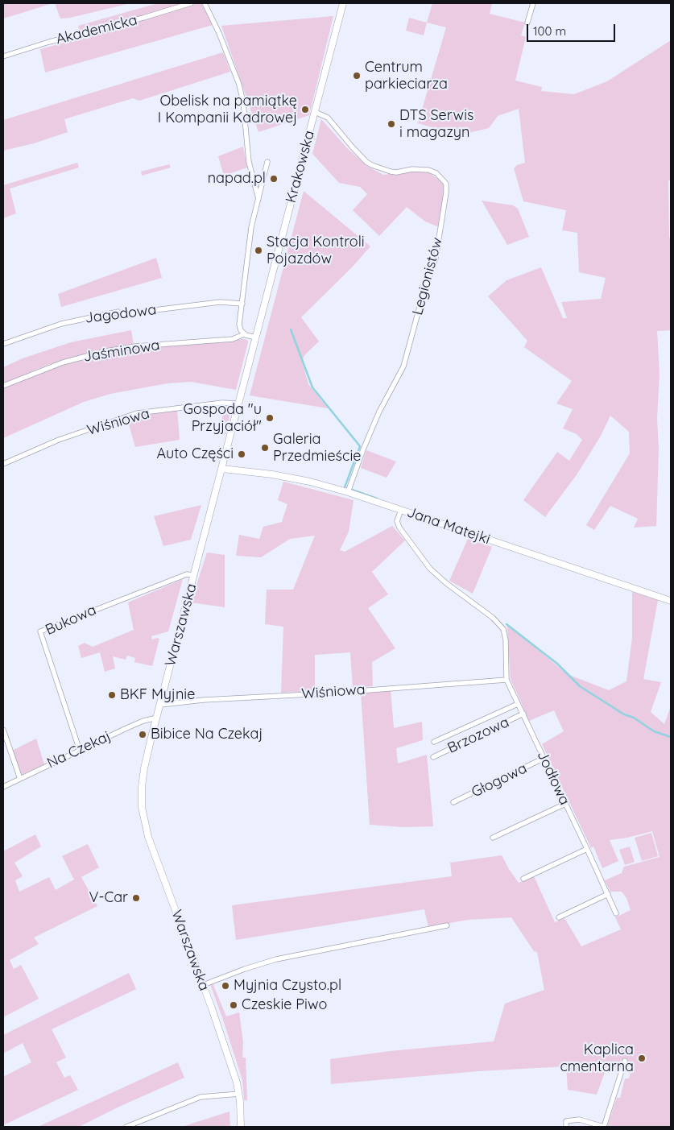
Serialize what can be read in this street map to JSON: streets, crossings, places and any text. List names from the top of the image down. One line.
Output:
{"streets":{"main road":["Krakowska","Jana Matejki","Warszawska"],"street":["Akademicka","Legionistów","Jagodowa","Jaśminowa","Wiśniowa","Bukowa","Brzozowa","Na Czekaj","Jodłowa","Głogowa"]},"crossings":[["Krakowska","Legionistów"],["Krakowska","Warszawska"],["Legionistów","Jana Matejki"],["Wiśniowa","Warszawska"],["Wiśniowa","Jodłowa"],["Jana Matejki","Warszawska"],["Jana Matejki","Jodłowa"],["Bukowa","Warszawska"],["Bukowa","Na Czekaj"],["Warszawska","Na Czekaj"],["Brzozowa","Jodłowa"],["Jodłowa","Głogowa"]],"places":["Centrum parkieciarza","Obelisk na pamiątkę I Kompanii Kadrowej","DTS Serwis i magazyn","napad.pl","Stacja Kontroli Pojazdów","Gospoda \"u Przyjaciół\"","Galeria Przedmieście","Auto Części","BKF Myjnie","Bibice Na Czekaj","V-Car","Myjnia Czysto.pl","Czeskie Piwo","Kaplica cmentarna"],"scale_bar":"100 m"}
